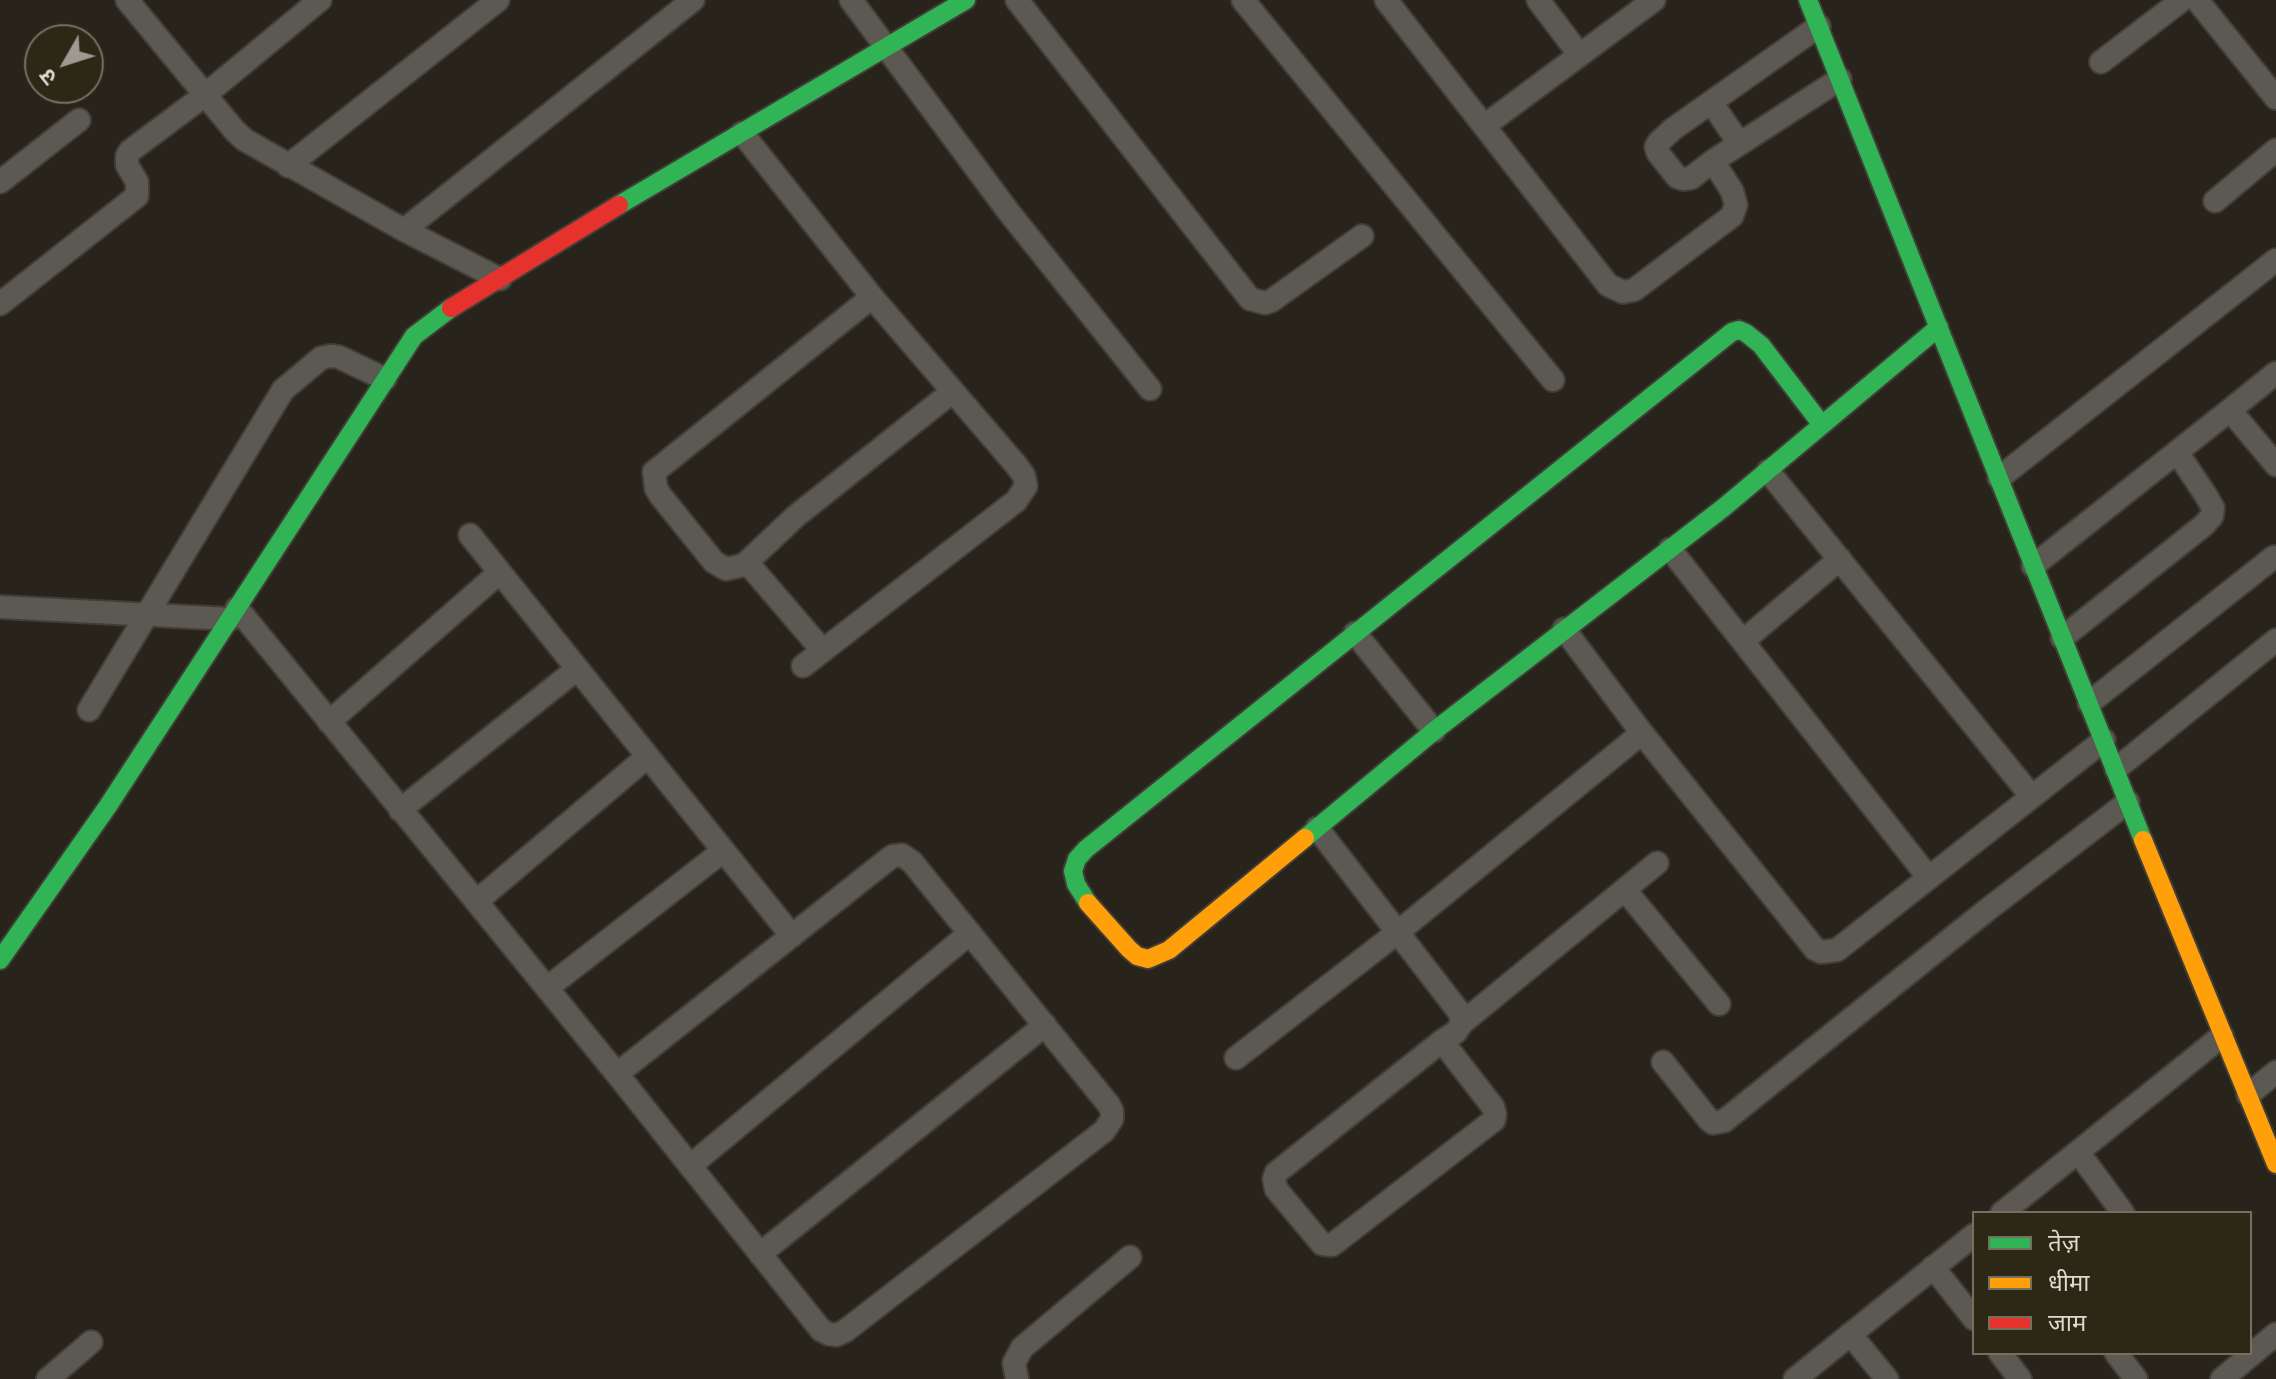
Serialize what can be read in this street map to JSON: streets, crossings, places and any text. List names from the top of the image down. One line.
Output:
{"legend":["तेज़","धीमा","जाम"],"north":"bottom left"}
